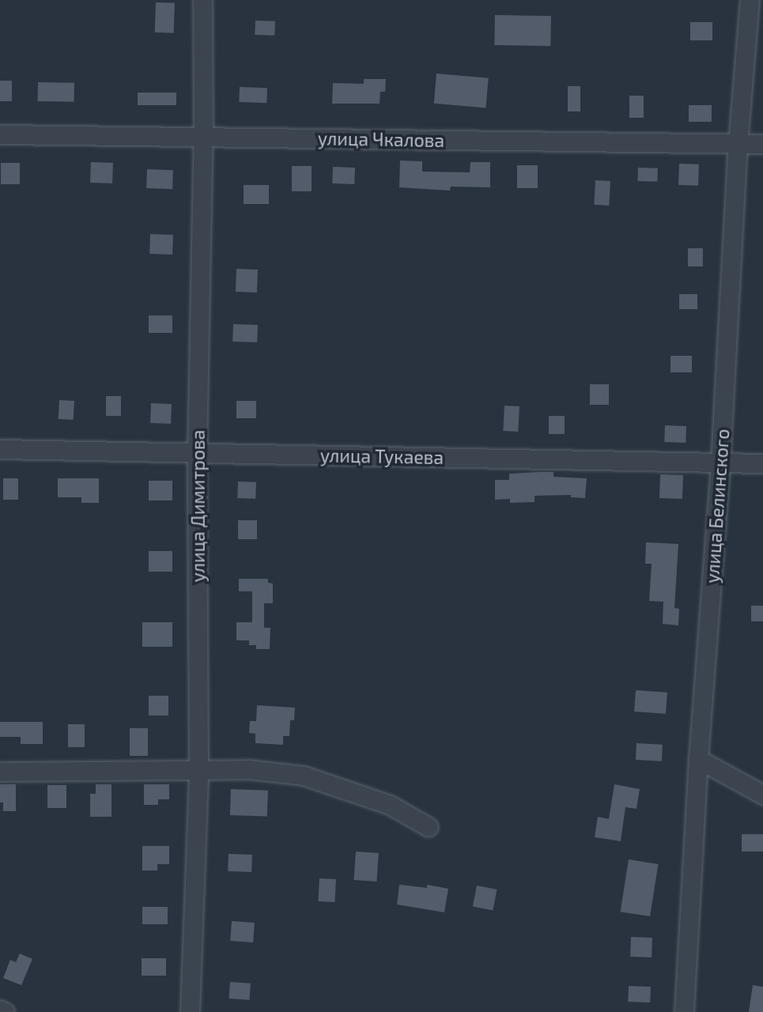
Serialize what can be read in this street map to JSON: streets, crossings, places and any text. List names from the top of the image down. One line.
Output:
{"streets":{"street":["улица Чкалова","улица Тукаева","улица Димитрова","улица Белинского"]},"crossings":[["улица Чкалова","улица Димитрова"],["улица Чкалова","улица Белинского"],["улица Тукаева","улица Димитрова"],["улица Тукаева","улица Белинского"]]}
